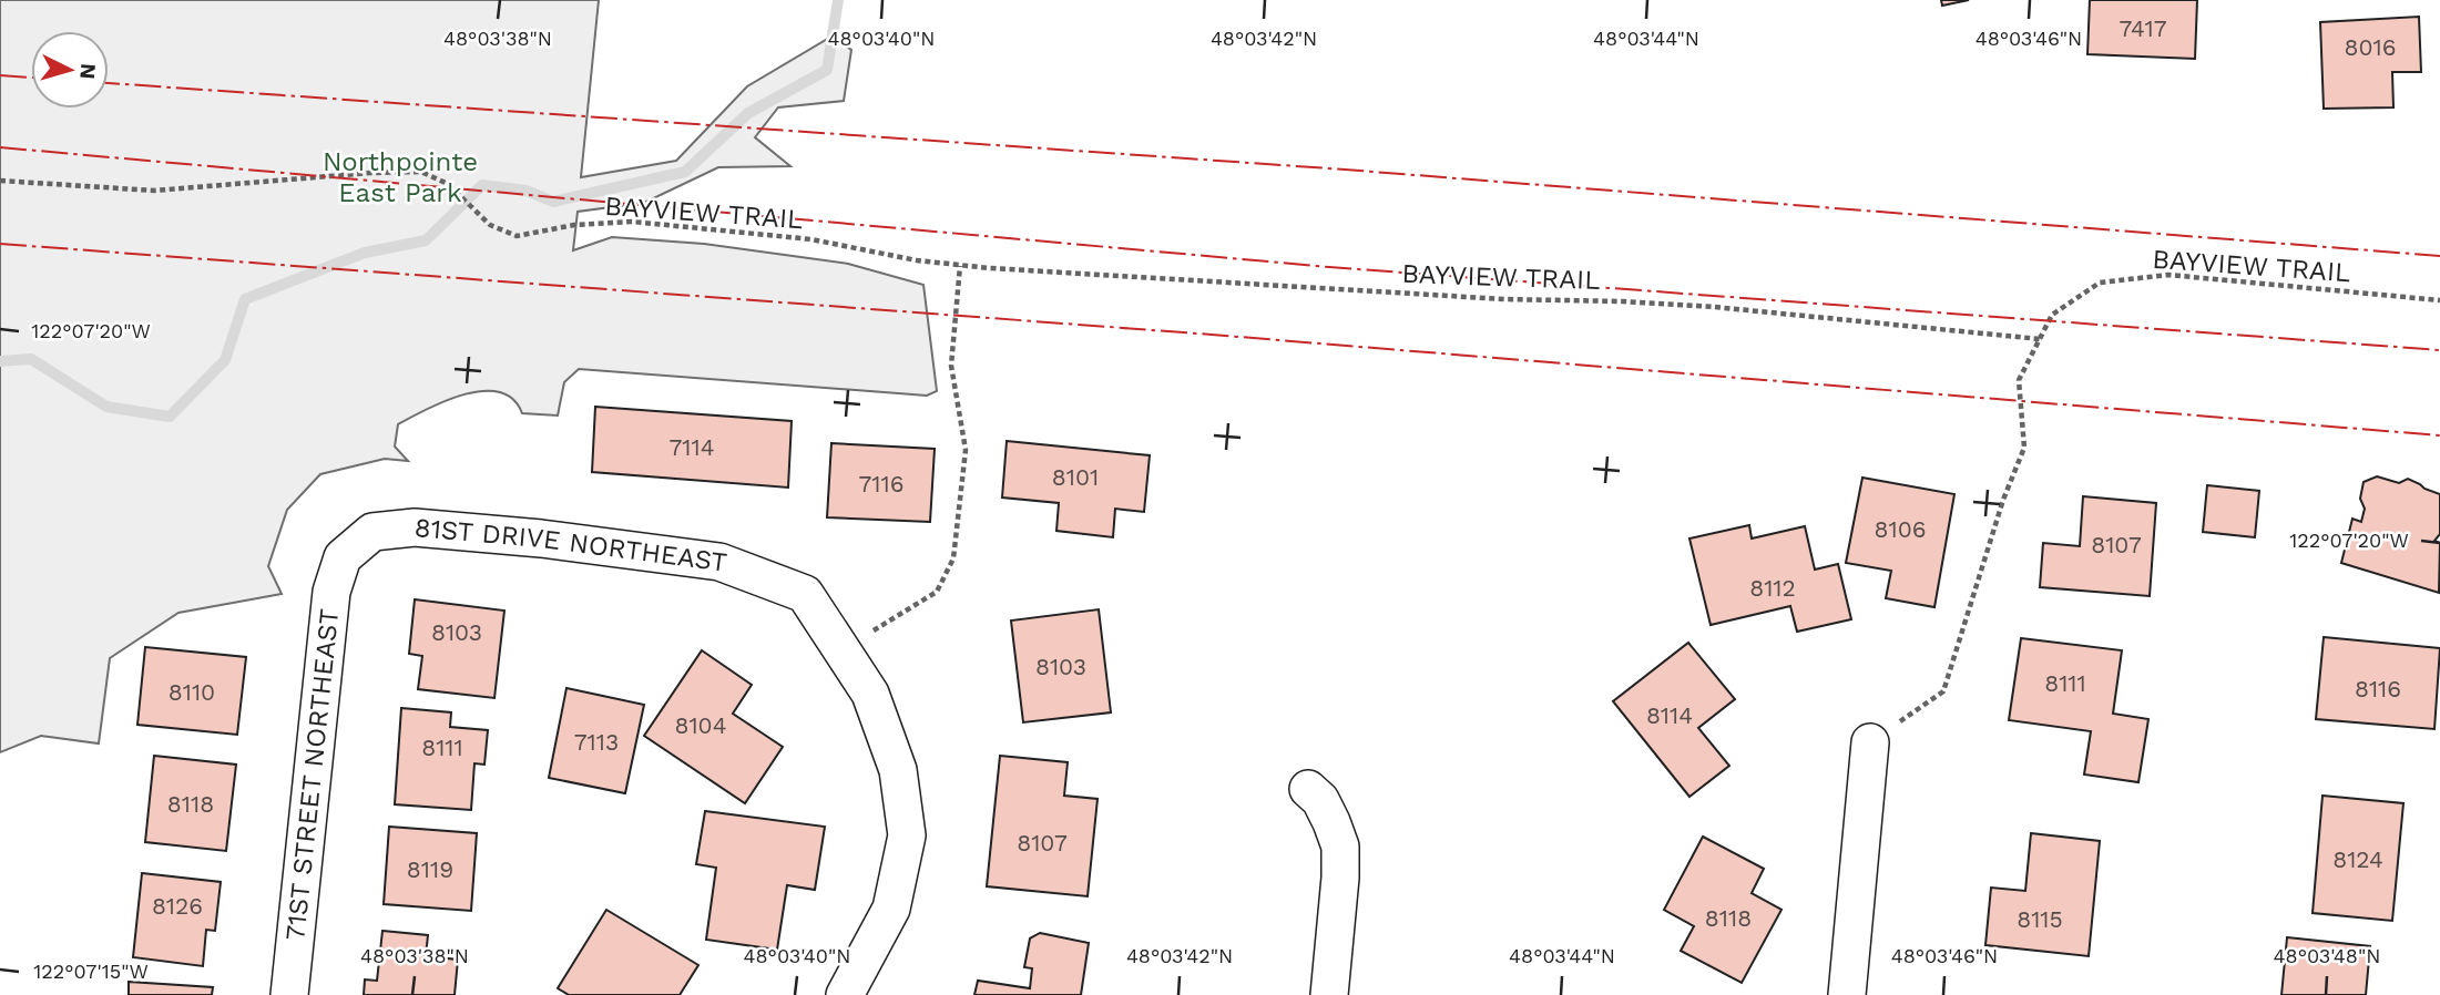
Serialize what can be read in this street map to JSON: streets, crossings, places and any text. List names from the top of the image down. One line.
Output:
{"streets":{"street":["81ST DRIVE NORTHEAST","71ST STREET NORTHEAST"],"path":["BAYVIEW TRAIL"]},"crossings":[["81ST DRIVE NORTHEAST","71ST STREET NORTHEAST"]],"parks":["Northpointe East Park"],"house_numbers":["7417","8016","7114","8101","7116","8106","8107","8112","8103","8103","8111","8116","8110","8114","8104","7113","8111","8118","8107","8124","8119","8126","8118","8115"],"north":"right","coordinates":["48°03'38\"N","48°03'40\"N","48°03'42\"N","48°03'44\"N","48°03'46\"N","122°07'20\"W","48°03'48\"N","122°07'15\"W"]}
